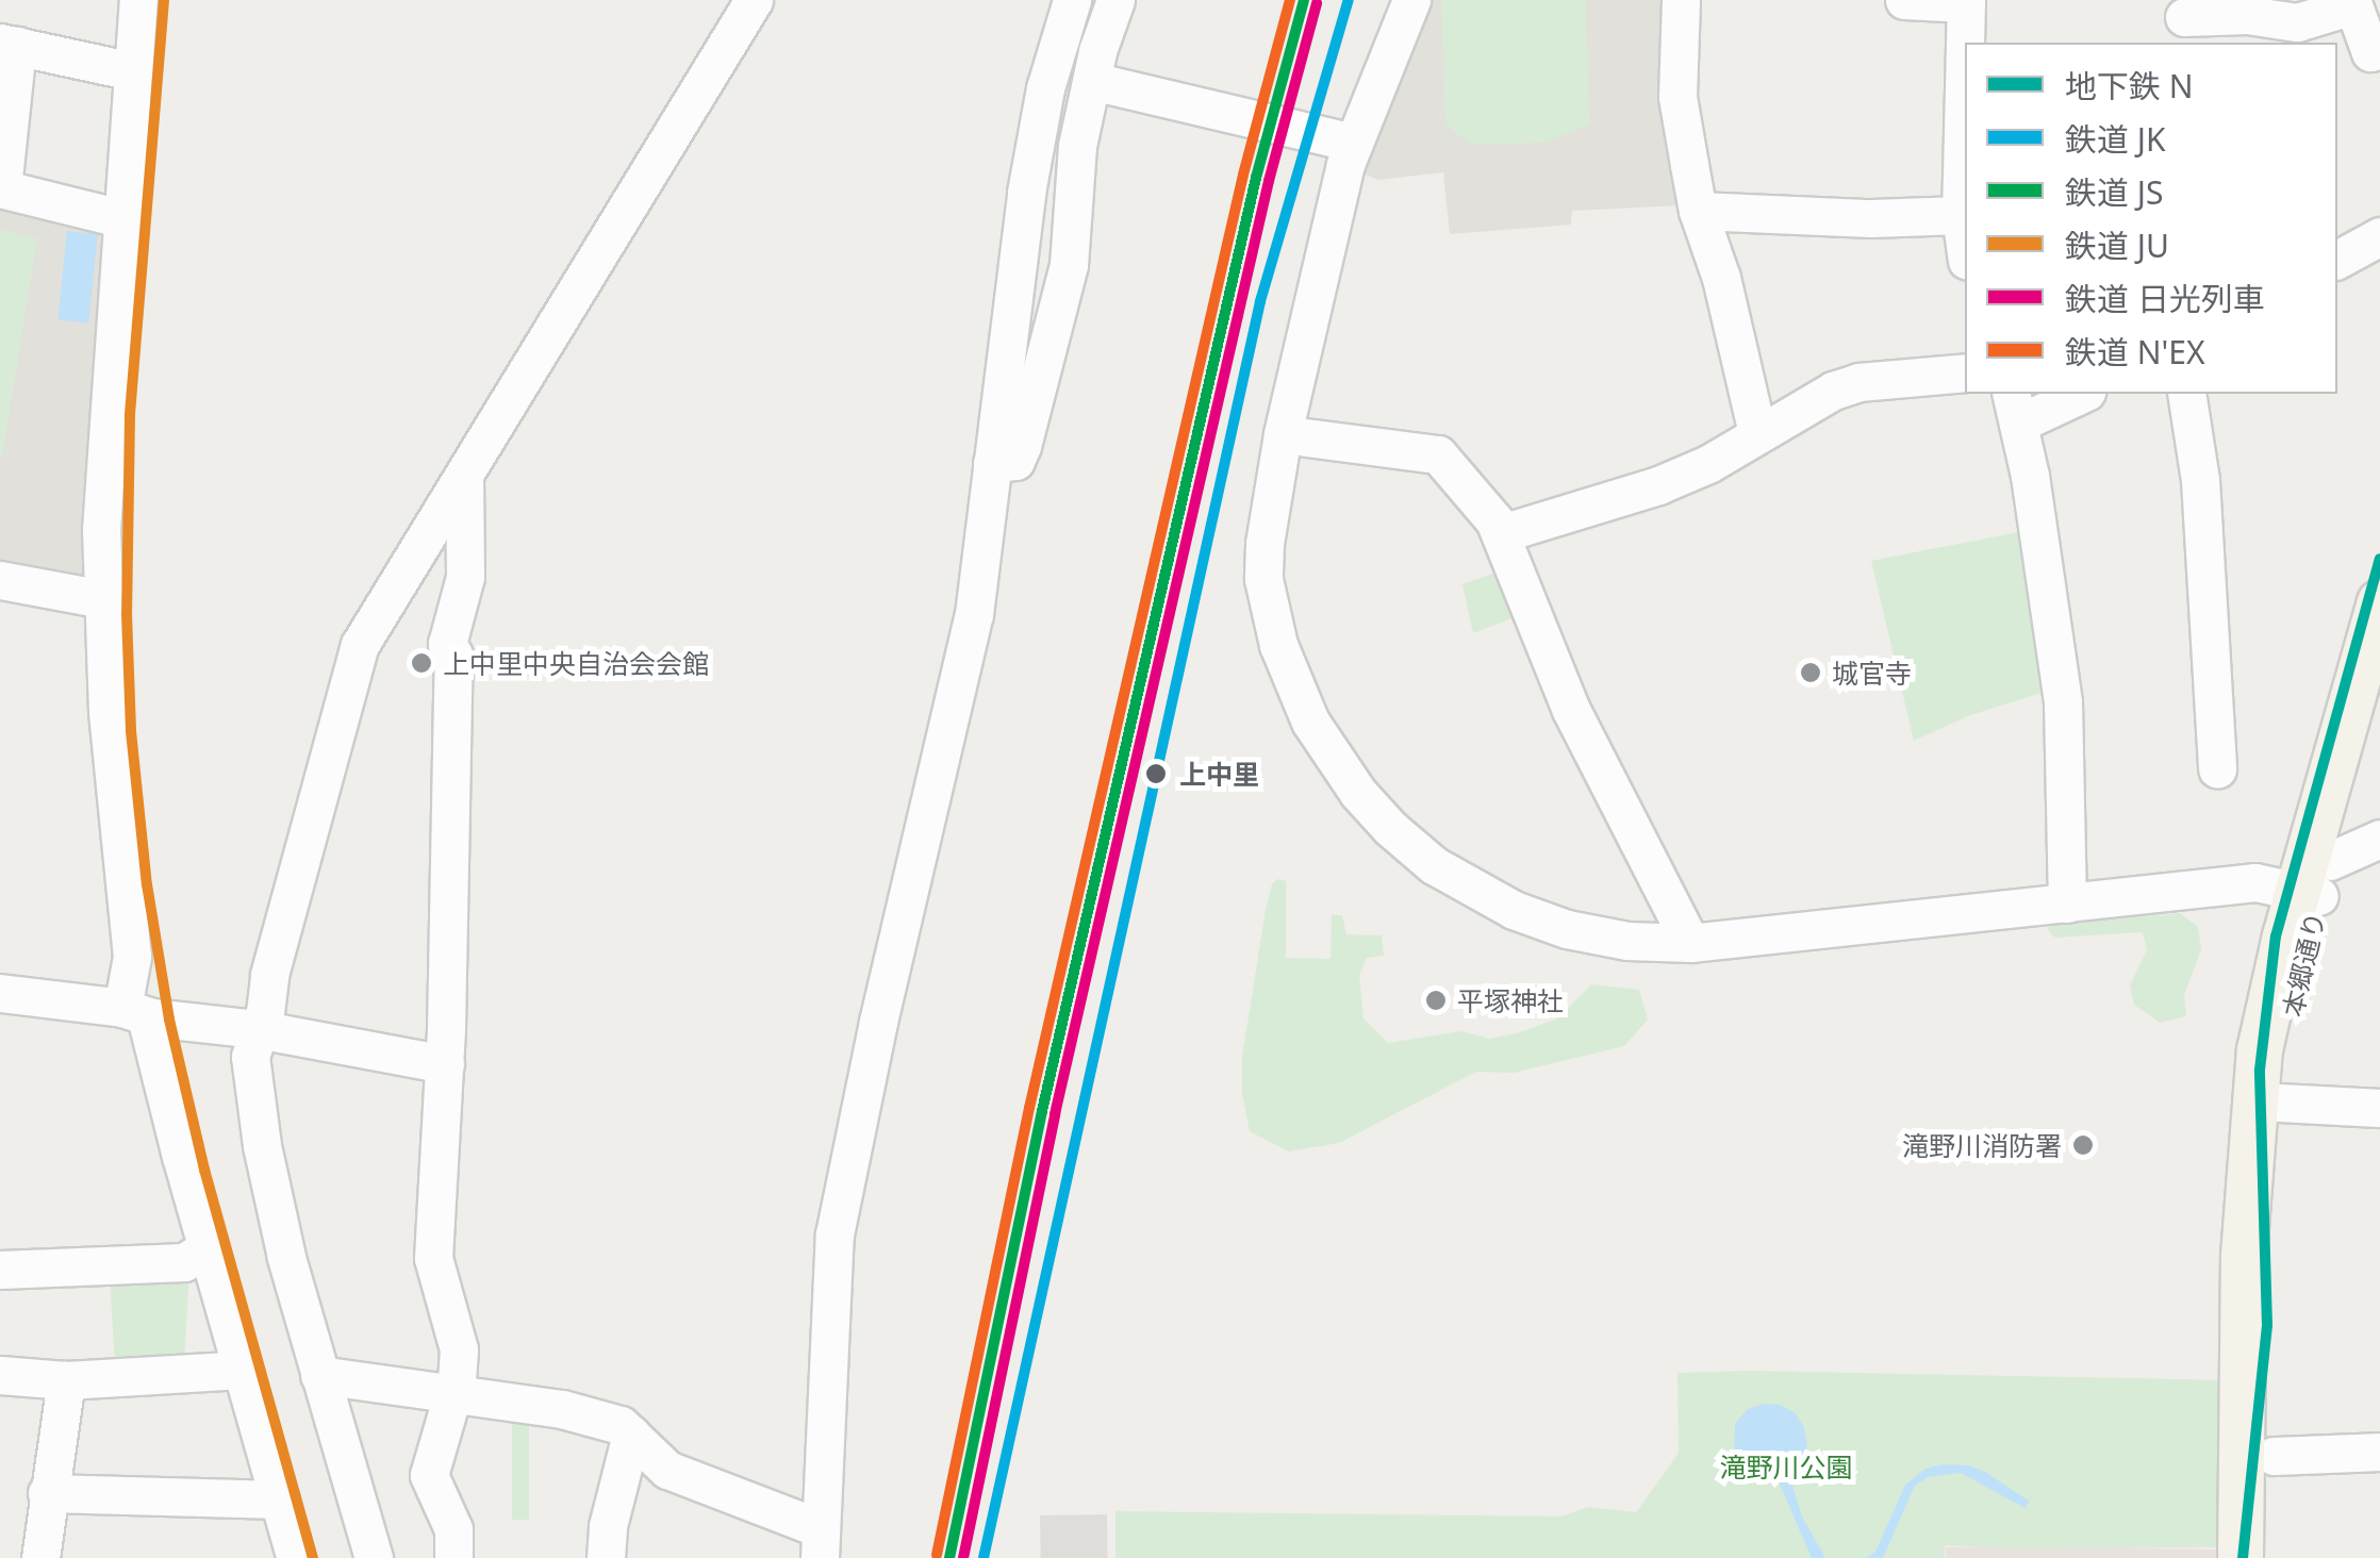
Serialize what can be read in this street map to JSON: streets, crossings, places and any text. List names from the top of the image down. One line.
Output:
{"streets":{"main road":["本郷通り"]},"parks":["滝野川公園"],"places":["上中里中央自治会会館","城官寺","上中里","平塚神社","滝野川消防署"],"lines":["rail line JK","rail line JS","rail line JU","rail line N'EX","rail line 日光列車","metro line N"],"legend":["地下鉄 N","鉄道 JK","鉄道 JS","鉄道 JU","鉄道 日光列車","鉄道 N'EX"]}
